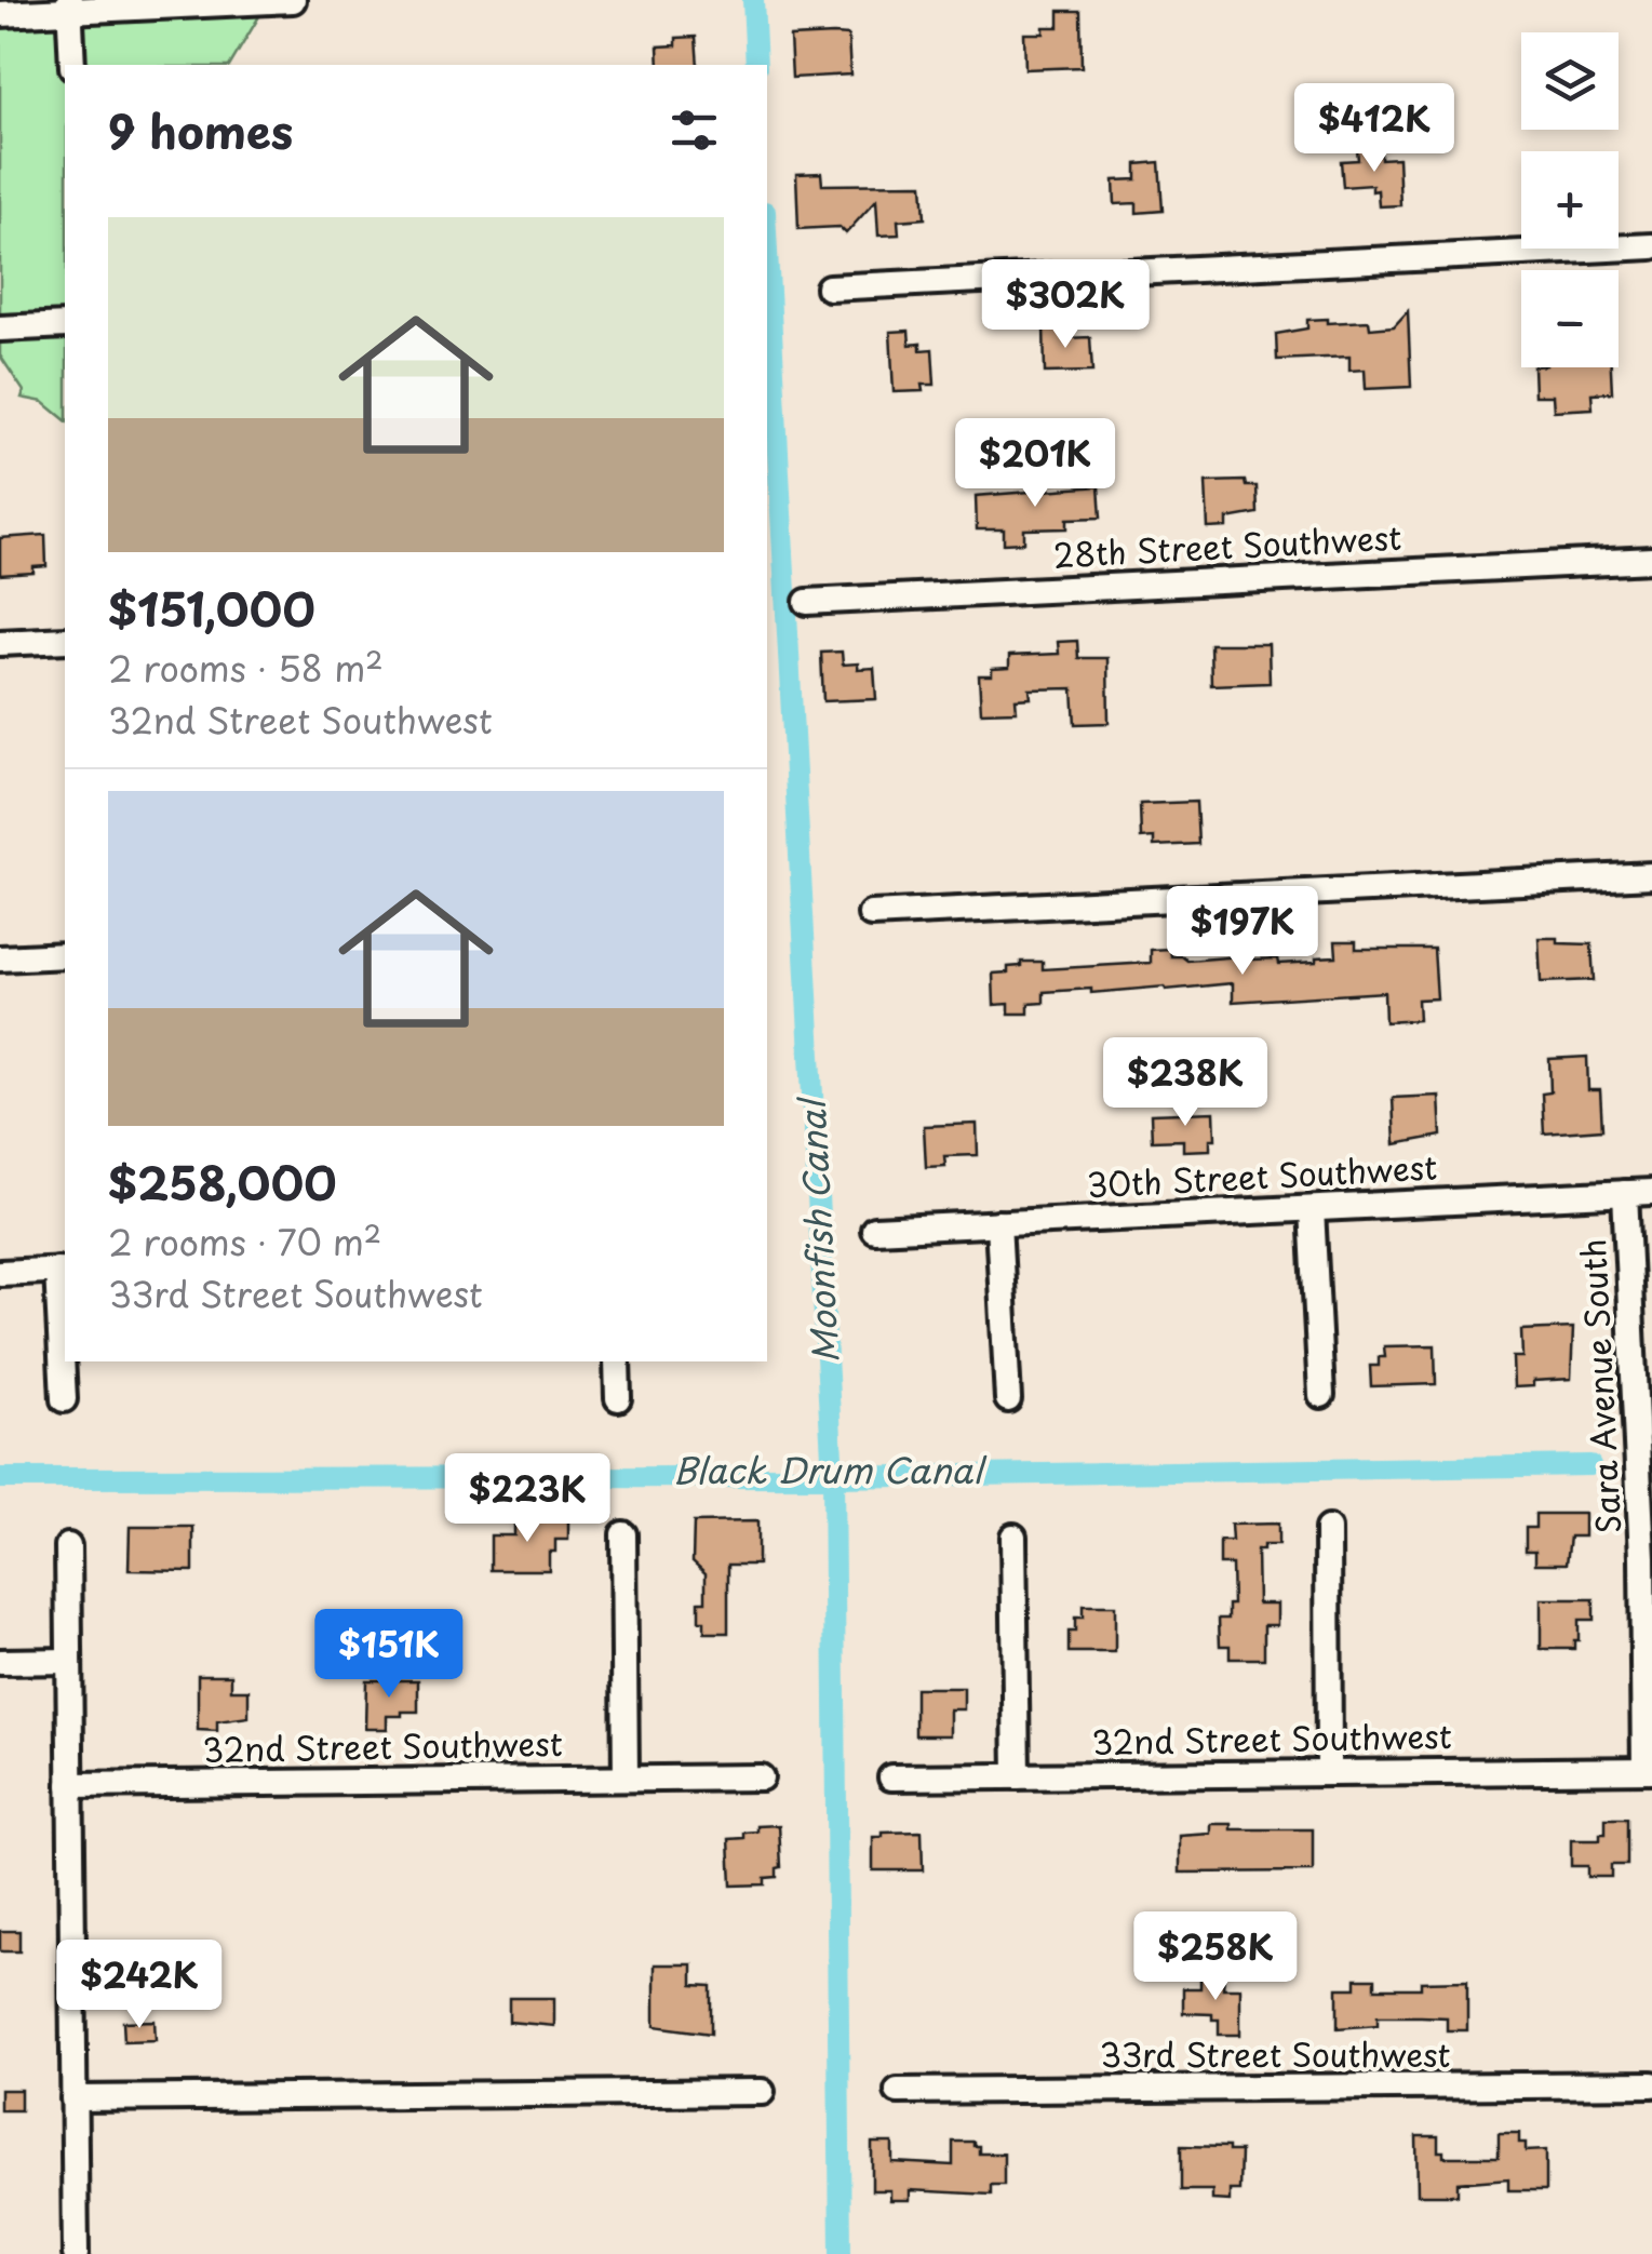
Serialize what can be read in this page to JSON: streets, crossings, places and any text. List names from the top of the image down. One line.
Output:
{"streets":{"street":["28th Street Southwest","30th Street Southwest","Sara Avenue South","32nd Street Southwest","33rd Street Southwest"]},"crossings":[["30th Street Southwest","Sara Avenue South"],["Sara Avenue South","32nd Street Southwest"]],"water":["Moonfish Canal","Black Drum Canal"],"page":{"map_buttons":["+","−"],"heading":"9 homes","price":["$412K","$302K","$201K","$197K","$238K","$223K","$151K","$258K","$242K"],"list":[{"name":"$151,000","note":"2 rooms · 58 m² · 32nd Street Southwest"},{"name":"$258,000","note":"2 rooms · 70 m² · 33rd Street Southwest"}]}}
